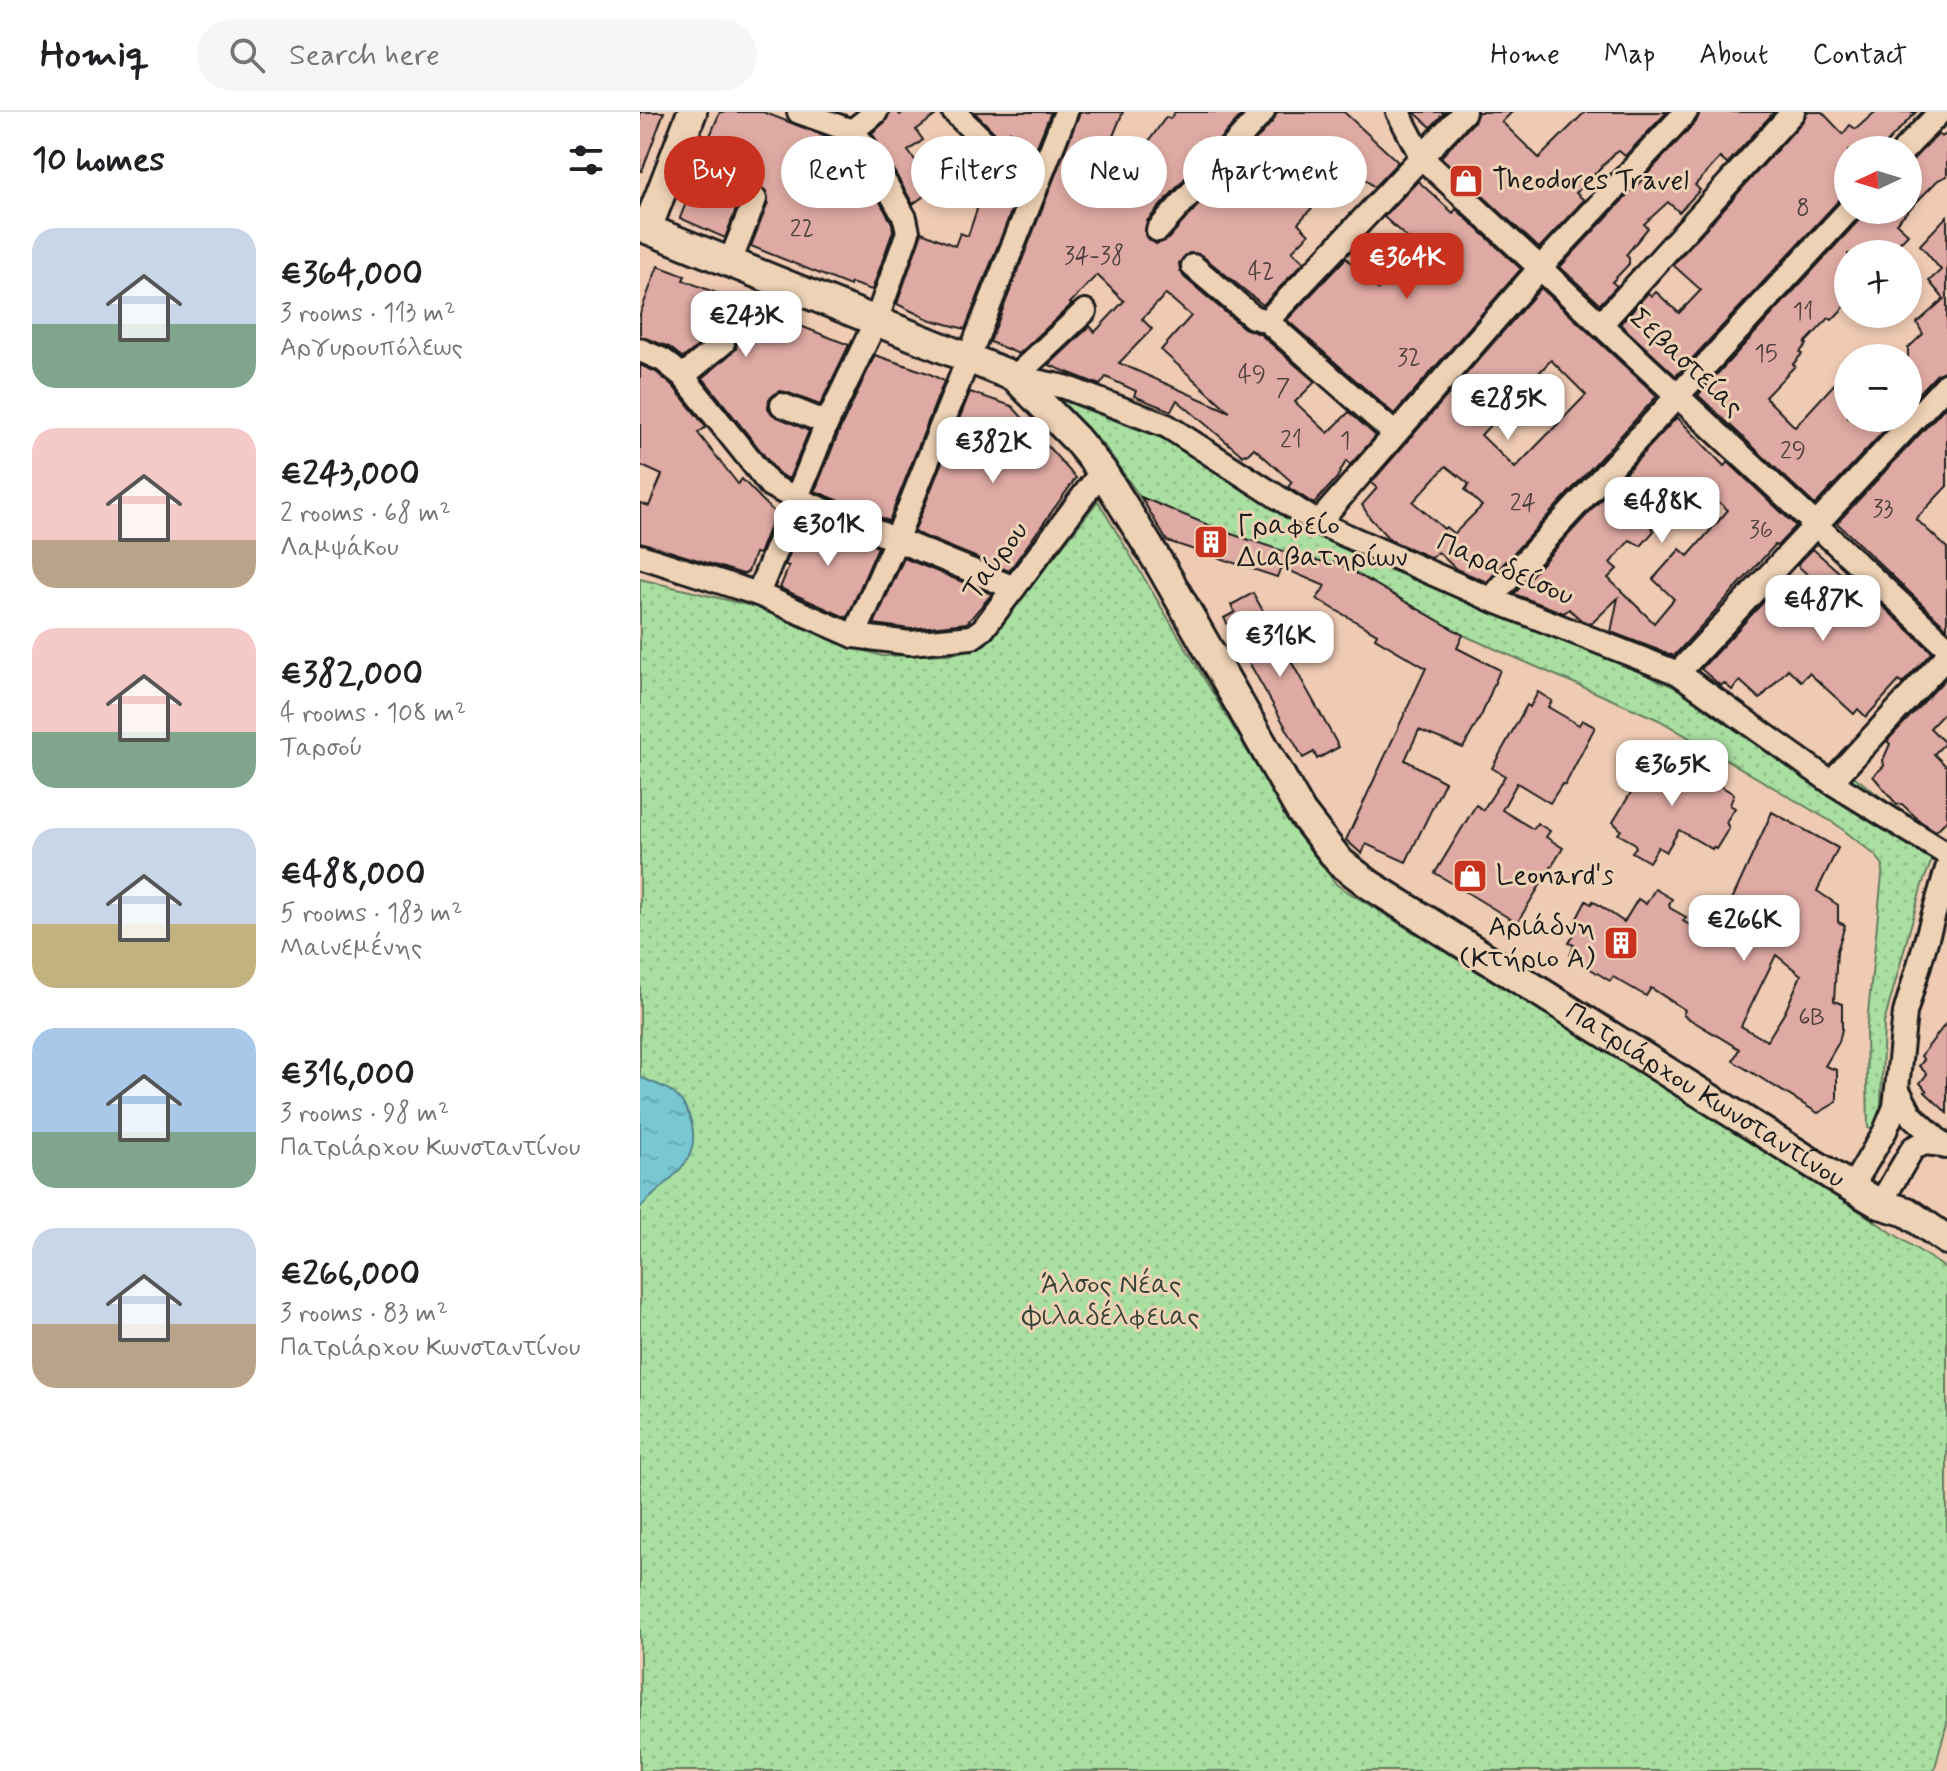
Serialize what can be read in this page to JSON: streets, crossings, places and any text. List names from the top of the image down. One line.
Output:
{"streets":{"main road":["Πατριάρχου Κωνσταντίνου"],"street":["Σεβαστείας","Ταύρου","Παραδείσου"]},"crossings":[["Ταύρου","Πατριάρχου Κωνσταντίνου"],["Παραδείσου","Πατριάρχου Κωνσταντίνου"]],"parks":["Άλσος Νέας Φιλαδέλφειας"],"places":{"shop":["Theodores Travel","Leonard's"],"building":["Γραφείο Διαβατηρίων","Αριάδνη (Κτήριο Α)"]},"house_numbers":["8","22","34-38","42","11","15","32","49","7","21","1","29","24","33","36","6Β"],"north":"left","page":{"header":"Homiq","search":"Search here","nav":["Home","Map","About","Contact"],"heading":"10 homes","map_buttons":["+","−"],"chip":["Buy","Rent","Filters","New","Apartment"],"list":[{"name":"€364,000","note":"3 rooms · 113 m² · Αργυρουπόλεως"},{"name":"€243,000","note":"2 rooms · 68 m² · Λαμψάκου"},{"name":"€382,000","note":"4 rooms · 108 m² · Ταρσού"},{"name":"€488,000","note":"5 rooms · 183 m² · Μαινεμένης"},{"name":"€316,000","note":"3 rooms · 98 m² · Πατριάρχου Κωνσταντίνου"},{"name":"€266,000","note":"3 rooms · 83 m² · Πατριάρχου Κωνσταντίνου"}],"price":["€364K","€243K","€285K","€382K","€488K","€301K","€487K","€316K","€365K","€266K"]}}
